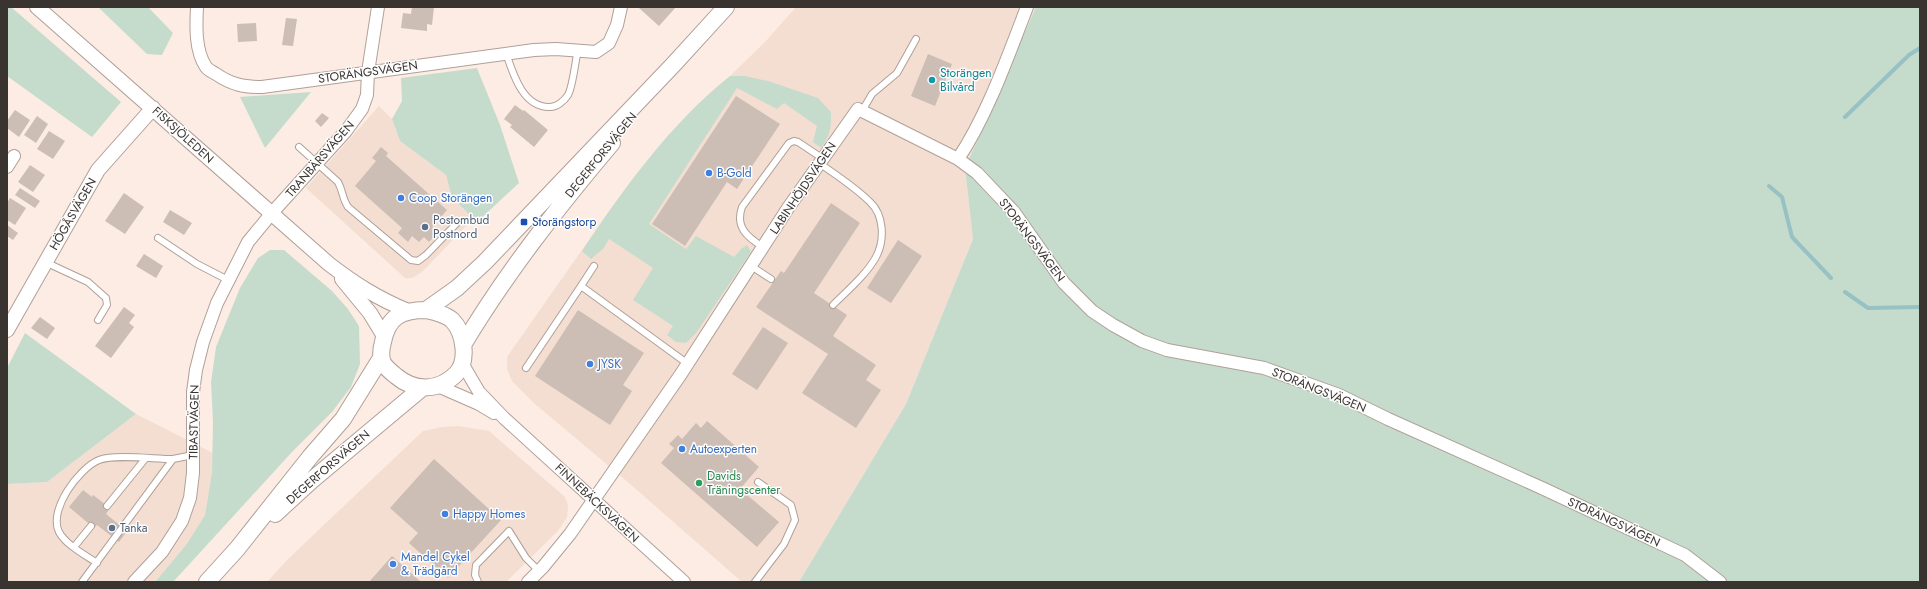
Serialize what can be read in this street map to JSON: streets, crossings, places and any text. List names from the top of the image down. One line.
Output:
{"streets":{"main road":["DEGERFORSVÄGEN"],"street":["STORÄNGSVÄGEN","FISKSJÖLEDEN","TRANBÄRSVÄGEN","LABINHÖJDSVÄGEN","HÖGÅSVÄGEN","TIBASTVÄGEN","FINNEBÄCKSVÄGEN"]},"crossings":[["STORÄNGSVÄGEN","TRANBÄRSVÄGEN"],["FISKSJÖLEDEN","DEGERFORSVÄGEN"],["FISKSJÖLEDEN","TRANBÄRSVÄGEN"],["FISKSJÖLEDEN","HÖGÅSVÄGEN"],["FISKSJÖLEDEN","TIBASTVÄGEN"],["FISKSJÖLEDEN","FINNEBÄCKSVÄGEN"],["DEGERFORSVÄGEN","FINNEBÄCKSVÄGEN"],["TRANBÄRSVÄGEN","TIBASTVÄGEN"],["LABINHÖJDSVÄGEN","FINNEBÄCKSVÄGEN"]],"places":{"other":["Storängen Bilvård","B-Gold","Coop Storängen","Postombud Postnord","JYSK","Autoexperten","Davids Träningscenter","Happy Homes","Tanka","Mandel Cykel & Trädgård"],"transit":["Storängstorp"]}}
